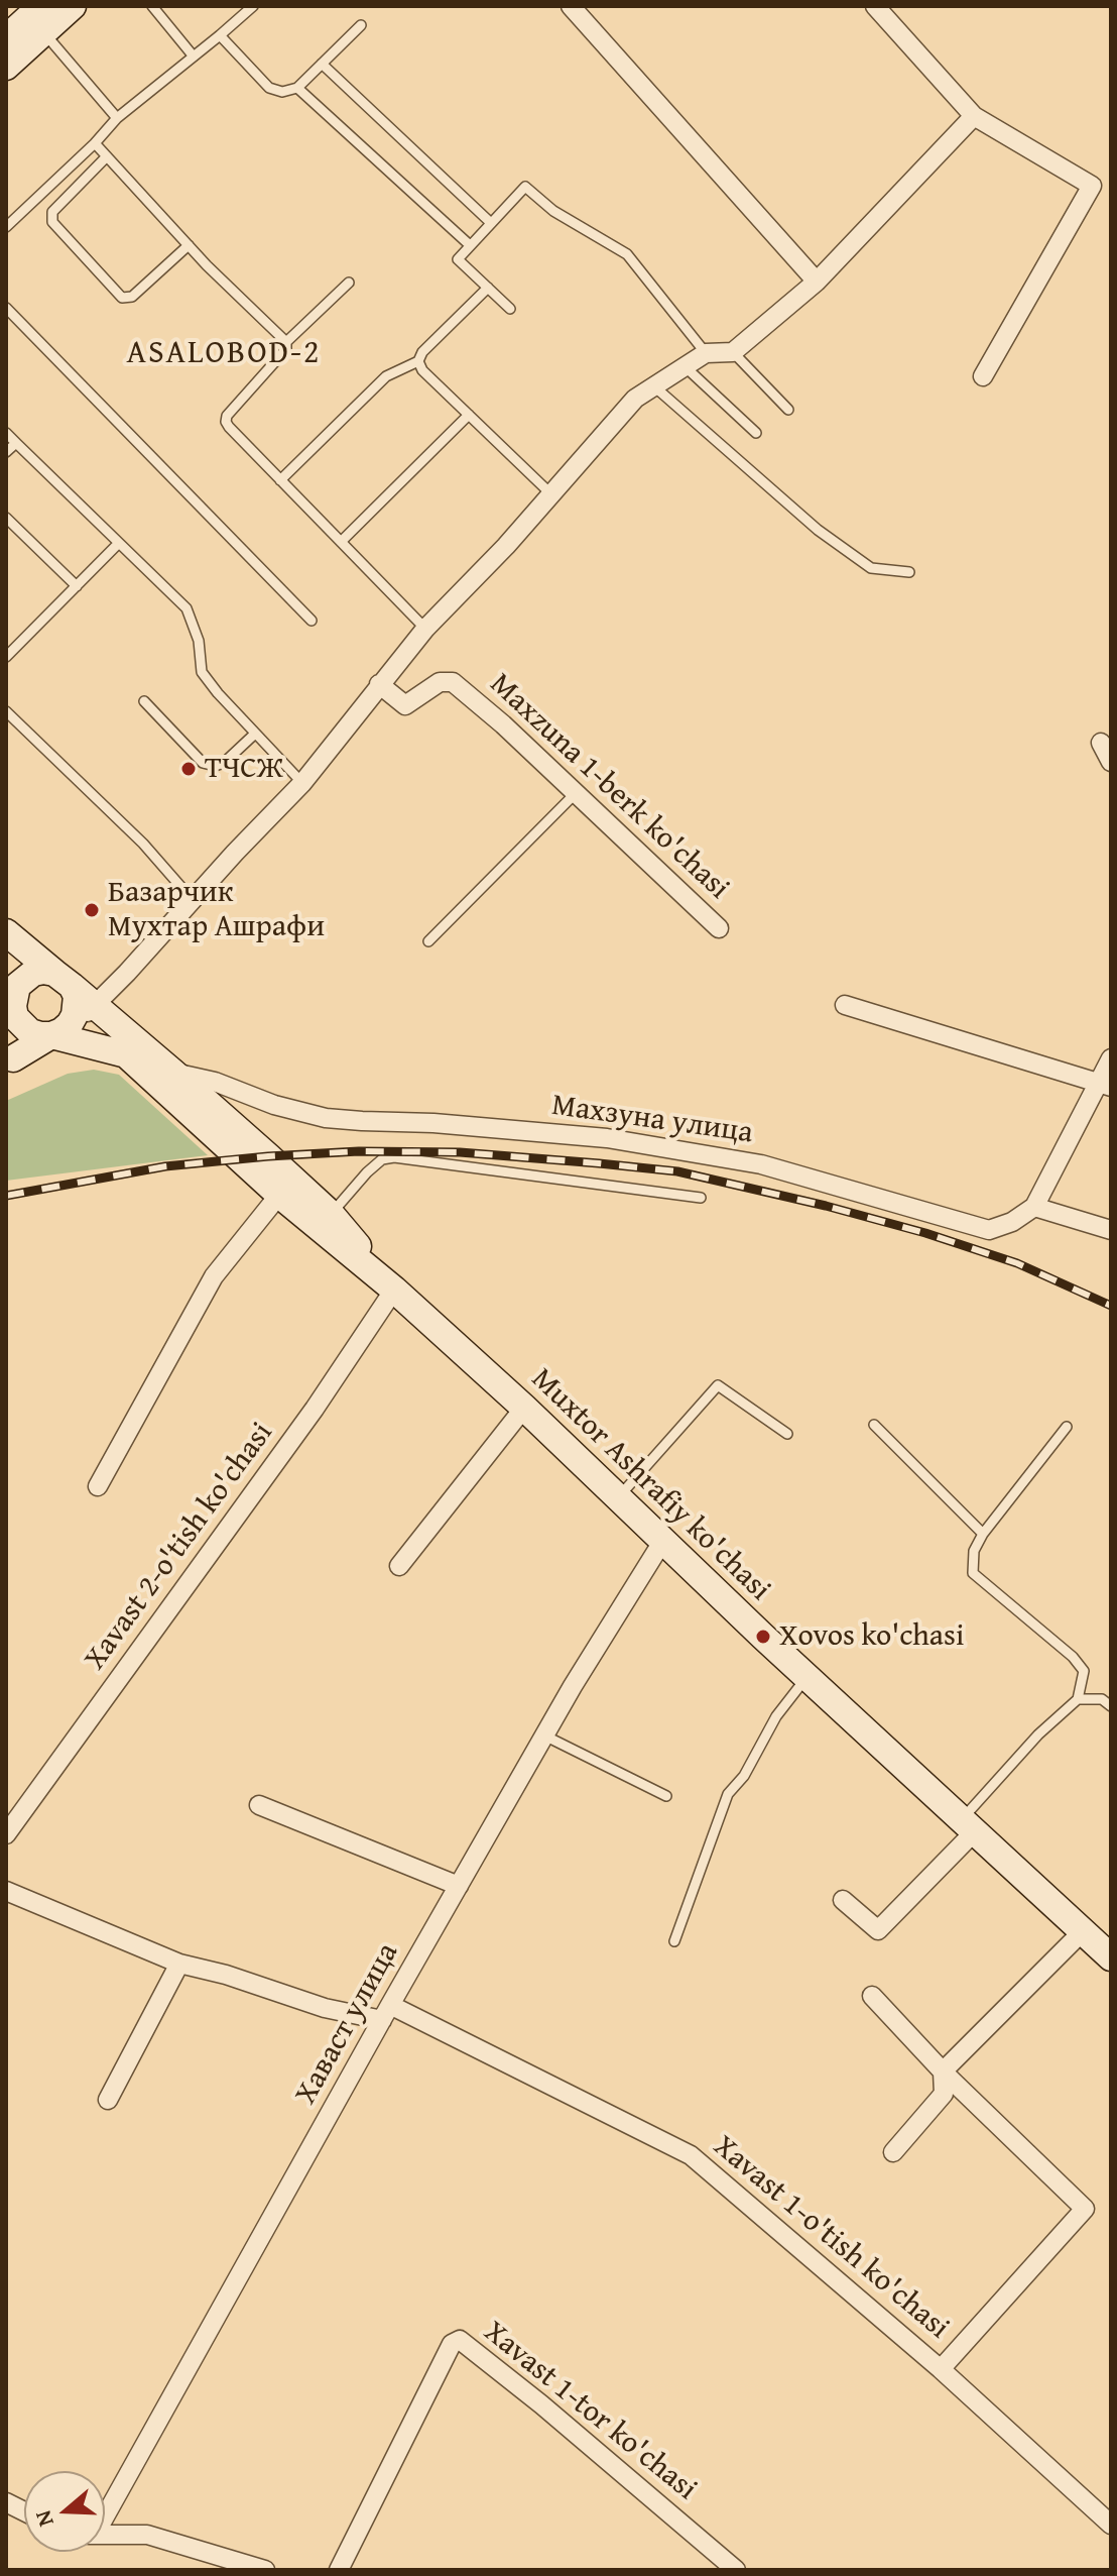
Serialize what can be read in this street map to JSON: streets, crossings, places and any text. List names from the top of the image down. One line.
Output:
{"streets":{"main road":["Muxtor Ashrafiy ko'chasi"],"street":["Maxzuna 1-berk ko'chasi","Махзуна улица","Xavast 2-o'tish ko'chasi","Хаваст улица","Xavast 1-o'tish ko'chasi","Xavast 1-tor ko'chasi"]},"crossings":[["Махзуна улица","Muxtor Ashrafiy ko'chasi"],["Muxtor Ashrafiy ko'chasi","Xavast 2-o'tish ko'chasi"],["Muxtor Ashrafiy ko'chasi","Хаваст улица"],["Хаваст улица","Xavast 1-o'tish ko'chasi"]],"districts":["ASALOBOD-2"],"places":["ТЧСЖ","Базарчик Мухтар Ашрафи","Xovos ko'chasi"],"north":"left"}
